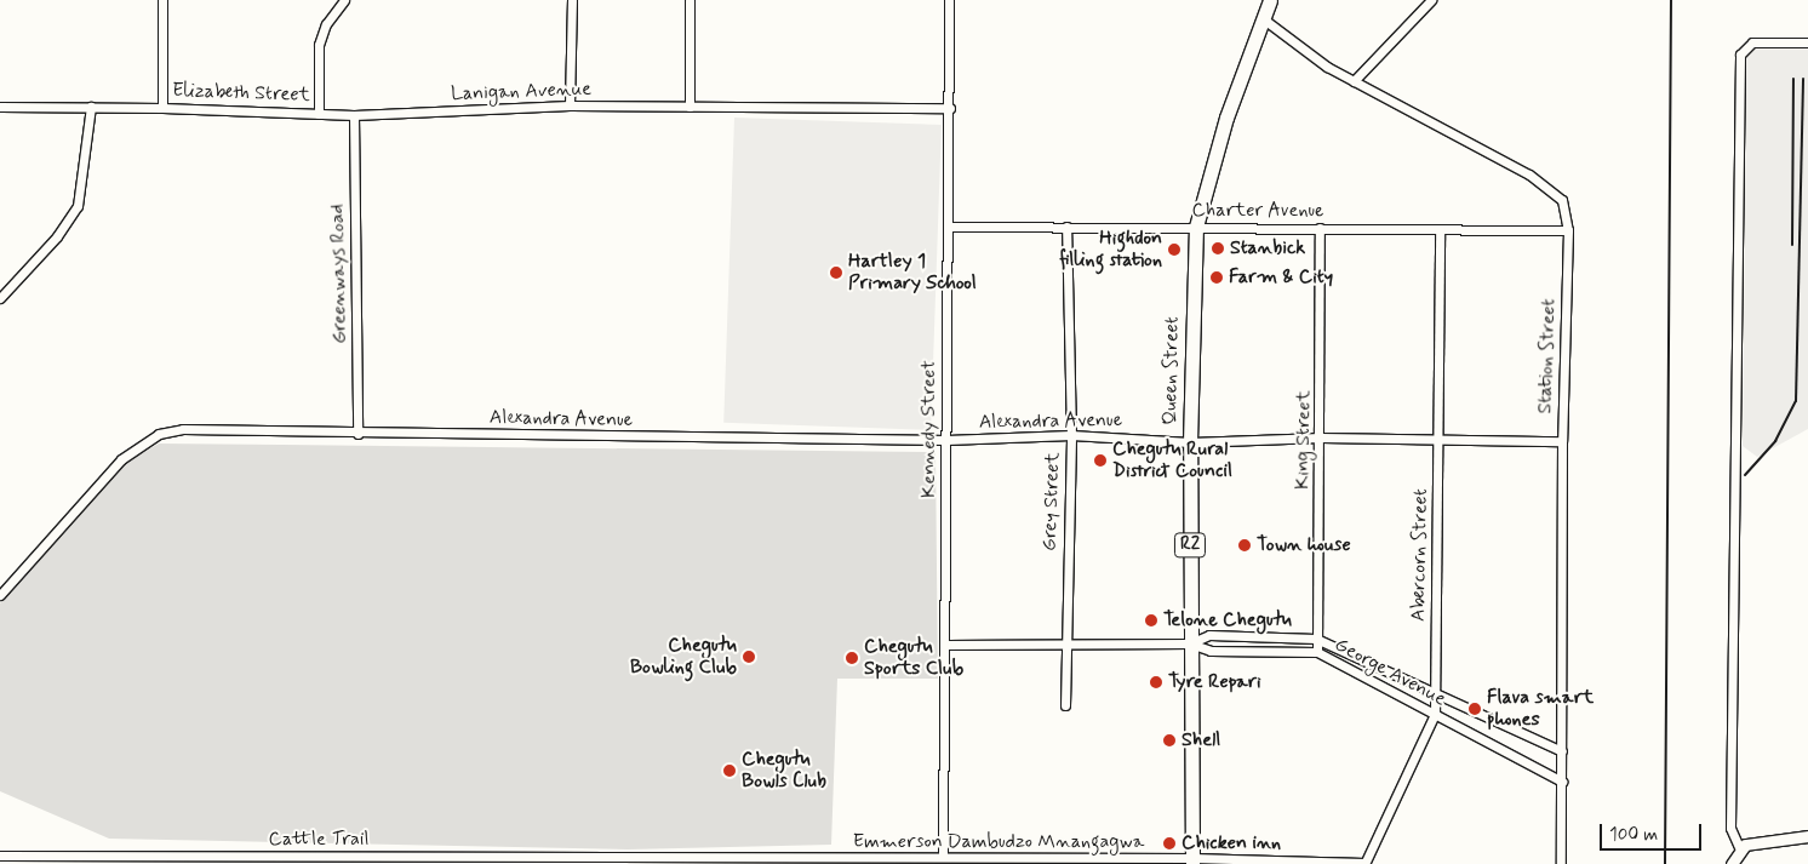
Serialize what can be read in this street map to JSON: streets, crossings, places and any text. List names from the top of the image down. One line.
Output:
{"streets":{"highway":["Queen Street","R2"],"street":["Lanigan Avenue","Elizabeth Street","Charter Avenue","Greenways Road","Station Street","Alexandra Avenue","Kennedy Street","King Street","Grey Street","Abercorn Street","George Avenue","Cattle Trail","Emmerson Dambudzo Mnangagwa"]},"crossings":[["Lanigan Avenue","Elizabeth Street"],["Lanigan Avenue","Greenways Road"],["Lanigan Avenue","Kennedy Street"],["Elizabeth Street","Greenways Road"],["Charter Avenue","Station Street"],["Charter Avenue","Queen Street"],["Charter Avenue","Kennedy Street"],["Charter Avenue","King Street"],["Charter Avenue","Grey Street"],["Charter Avenue","Abercorn Street"],["Greenways Road","Alexandra Avenue"],["Station Street","Queen Street"],["Station Street","Alexandra Avenue"],["Station Street","George Avenue"],["Queen Street","Alexandra Avenue"],["Queen Street","George Avenue"],["Queen Street","Emmerson Dambudzo Mnangagwa"],["Alexandra Avenue","Kennedy Street"],["Alexandra Avenue","King Street"],["Alexandra Avenue","Grey Street"],["Alexandra Avenue","Abercorn Street"],["Kennedy Street","George Avenue"],["Kennedy Street","Emmerson Dambudzo Mnangagwa"],["King Street","George Avenue"],["Grey Street","George Avenue"],["Abercorn Street","George Avenue"],["Abercorn Street","Emmerson Dambudzo Mnangagwa"],["Cattle Trail","Emmerson Dambudzo Mnangagwa"]],"places":["Stanbick","Highdon filling station","Hartley 1 Primary School","Farm & City","Chegutu Rural District Council","Town house","Telone Chegutu","Chegutu Bowling Club","Chegutu Sports Club","Tyre Repari","Flava smart phones","Shell","Chegutu Bowls Club","Chicken inn"],"scale_bar":"100 m"}
